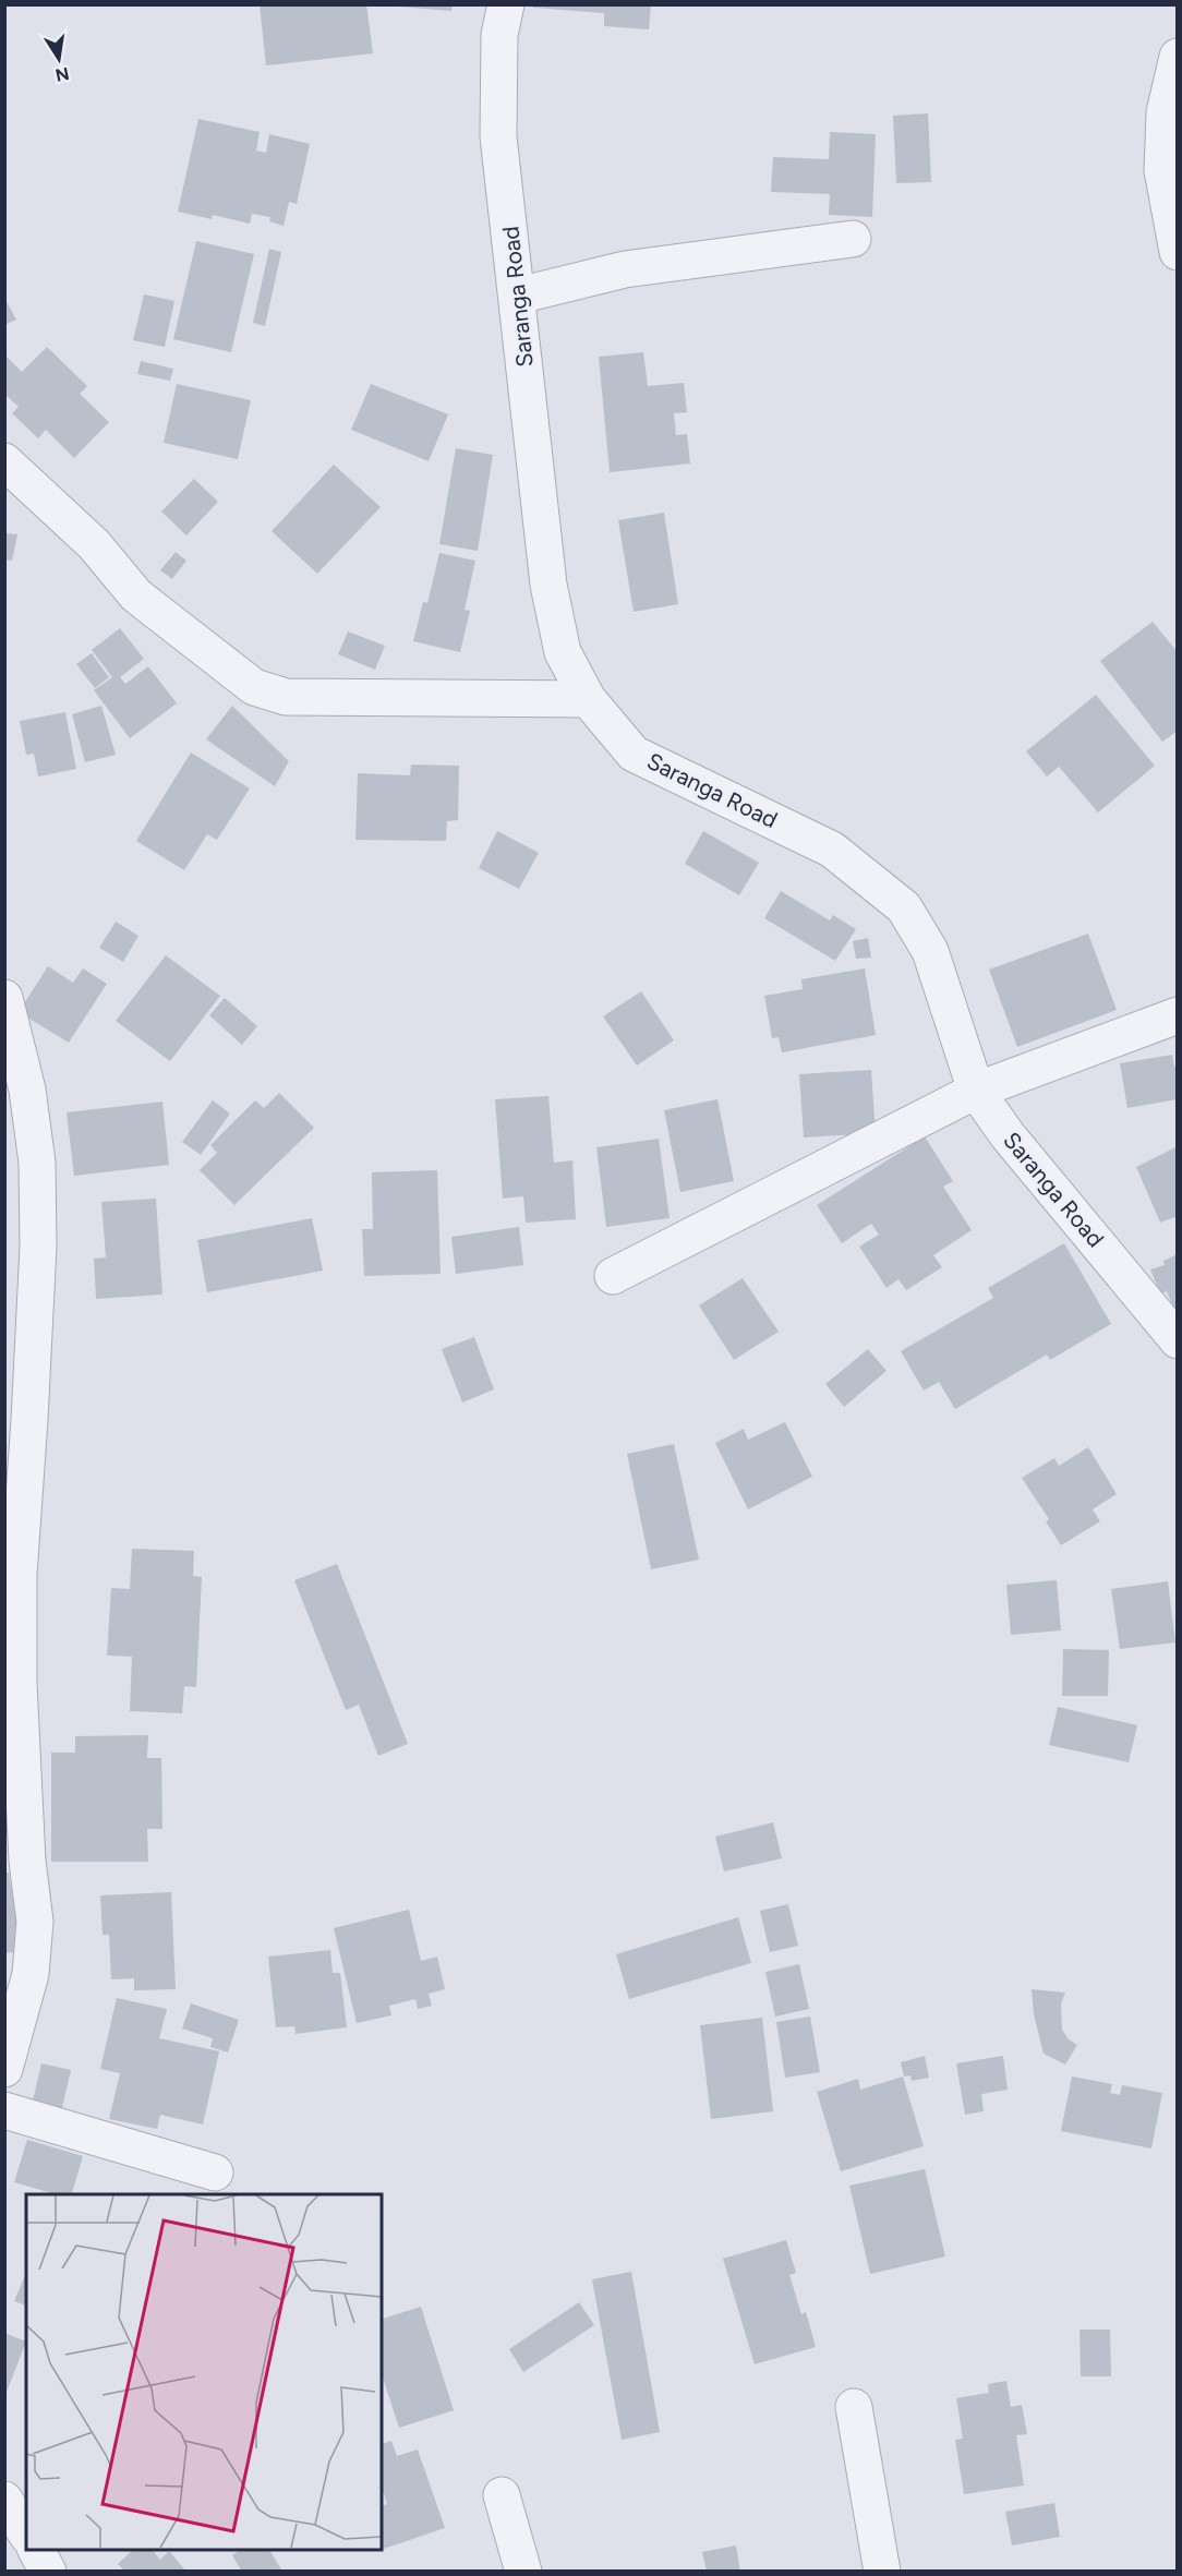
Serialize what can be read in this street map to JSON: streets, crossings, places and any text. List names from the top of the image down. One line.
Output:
{"streets":{"street":["Saranga Road"]},"north":"bottom"}
